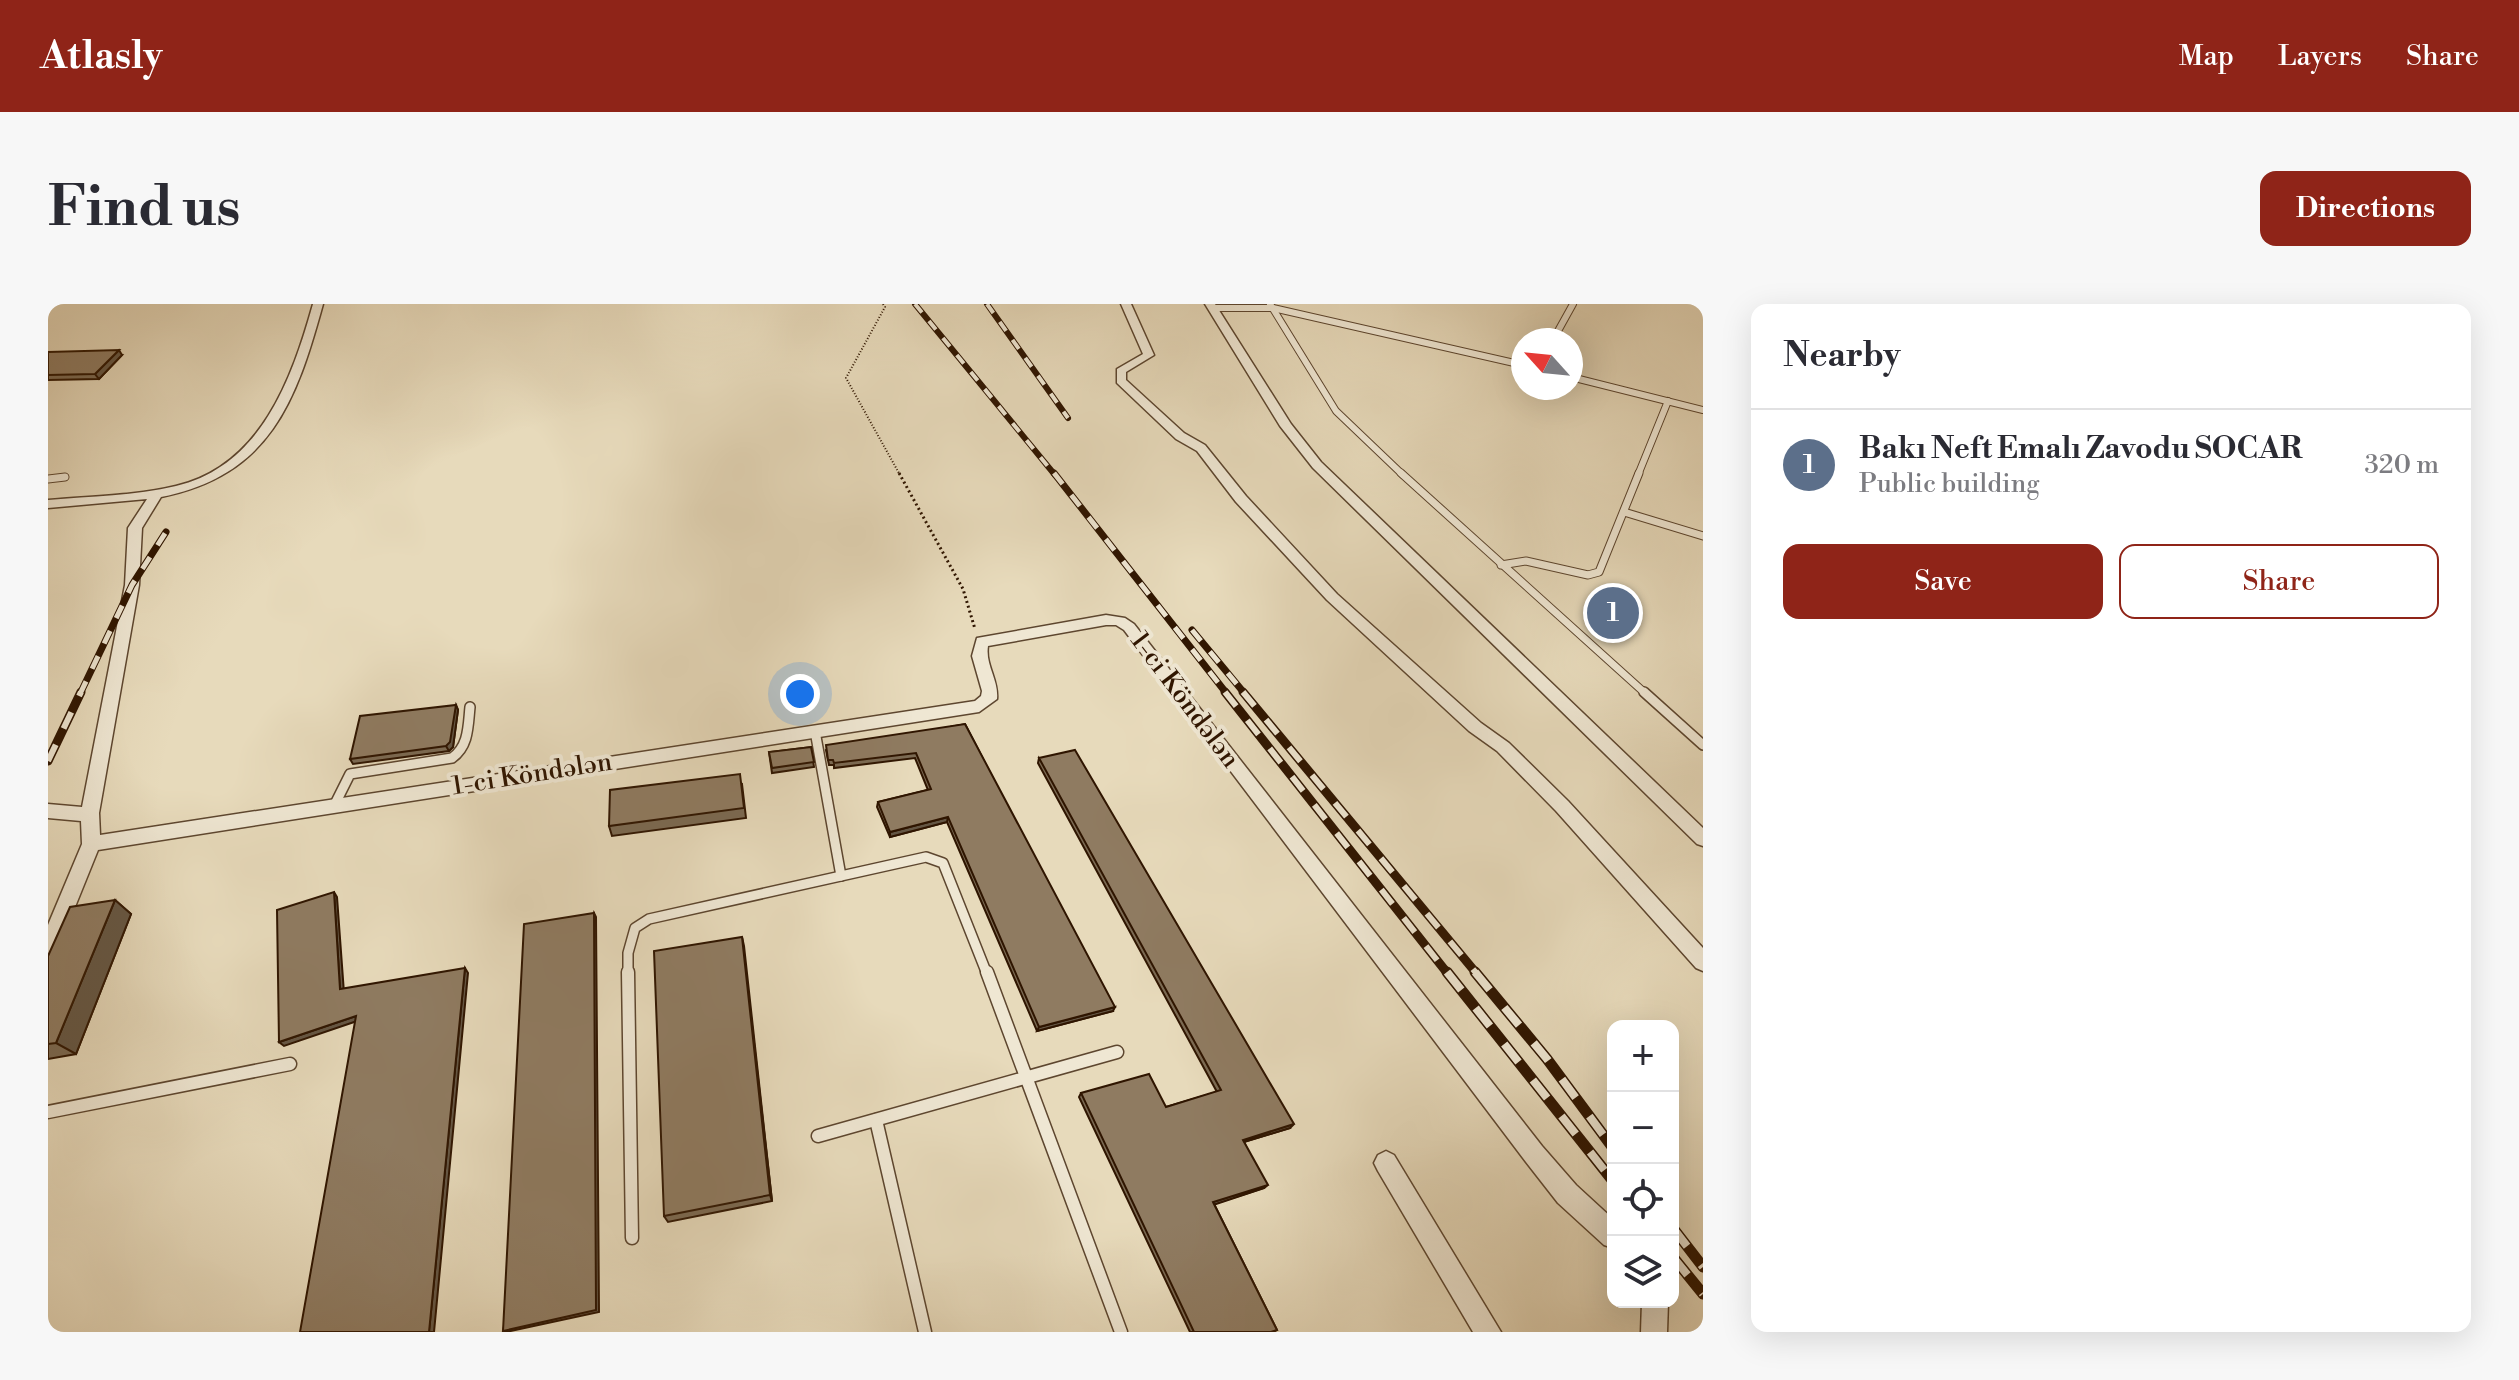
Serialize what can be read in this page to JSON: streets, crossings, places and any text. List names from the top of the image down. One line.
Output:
{"streets":{"street":["1-ci Köndələn"]},"north":"top left","page":{"header":"Atlasly","nav":["Map","Layers","Share"],"buttons":["Directions",["Save","Share"]],"title":"Find us","heading":"Nearby","list":[{"mark":"1","name":"Bakı Neft Emalı Zavodu SOCAR","note":"Public building","value":"320 m"}],"pins":"1","map_buttons":["+","−"]}}
